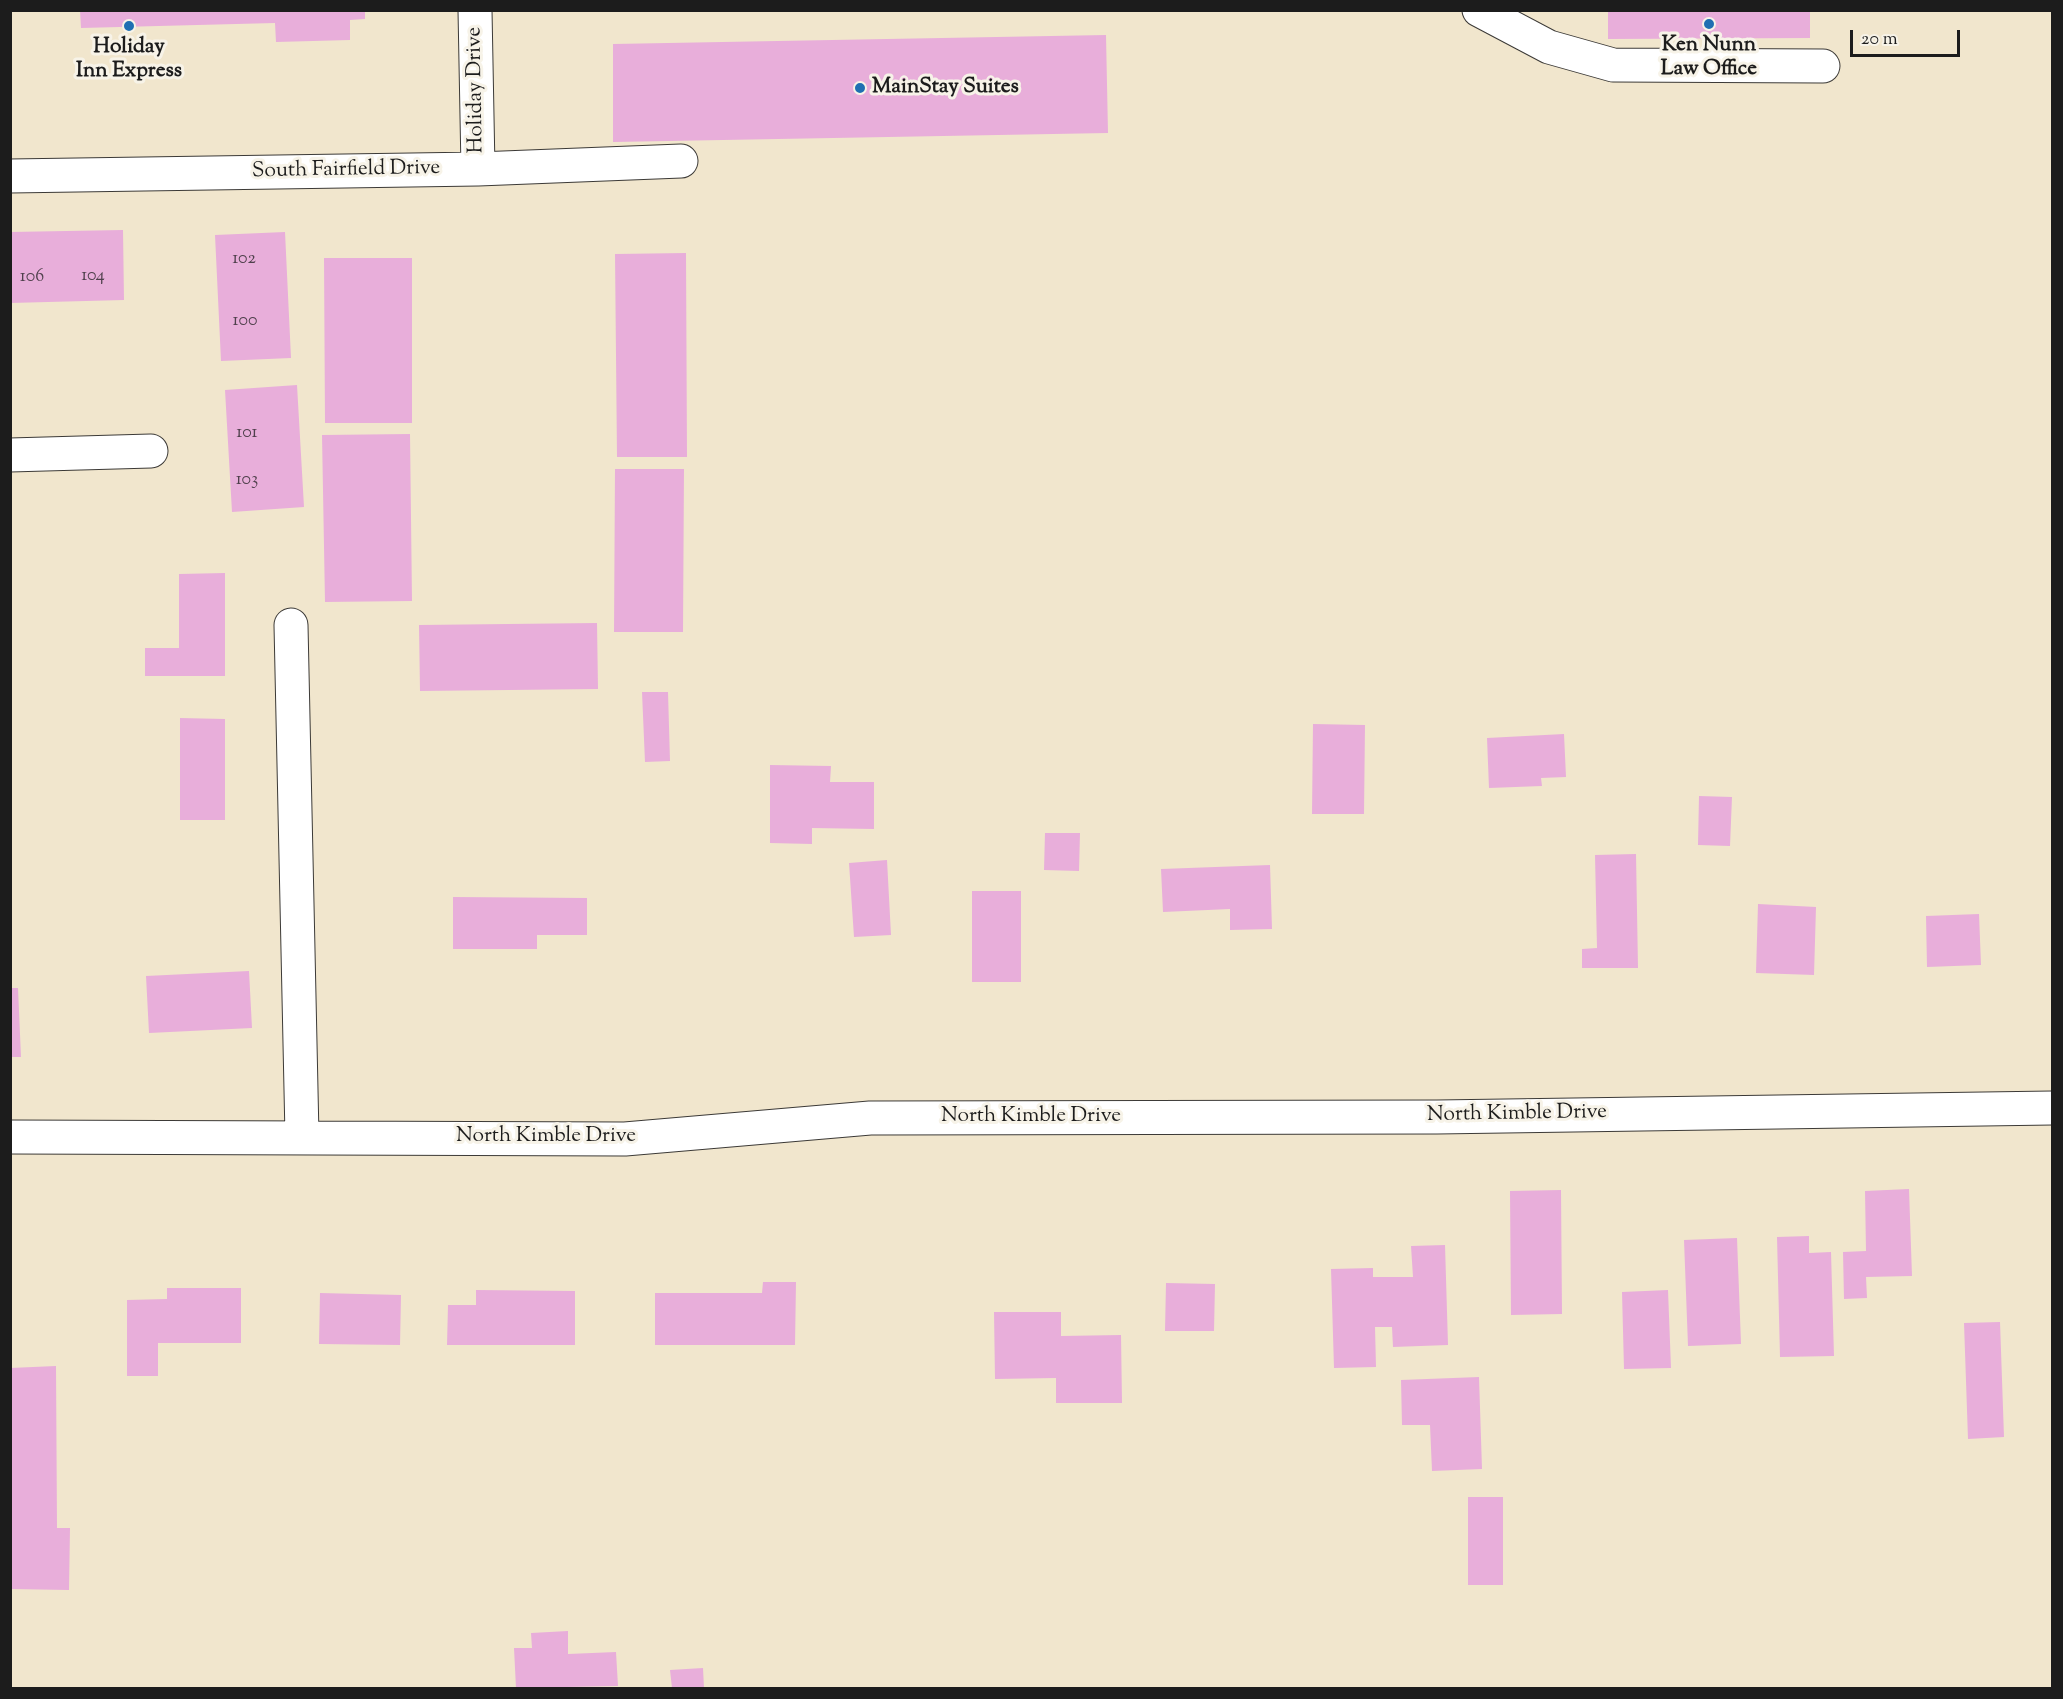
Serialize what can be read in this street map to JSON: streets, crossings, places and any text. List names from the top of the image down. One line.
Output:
{"streets":{"street":["Holiday Drive","South Fairfield Drive","North Kimble Drive"]},"crossings":[["Holiday Drive","South Fairfield Drive"]],"places":["Ken Nunn Law Office","Holiday Inn Express","MainStay Suites"],"house_numbers":["102","104","106","100","101","103"],"scale_bar":"20 m"}
